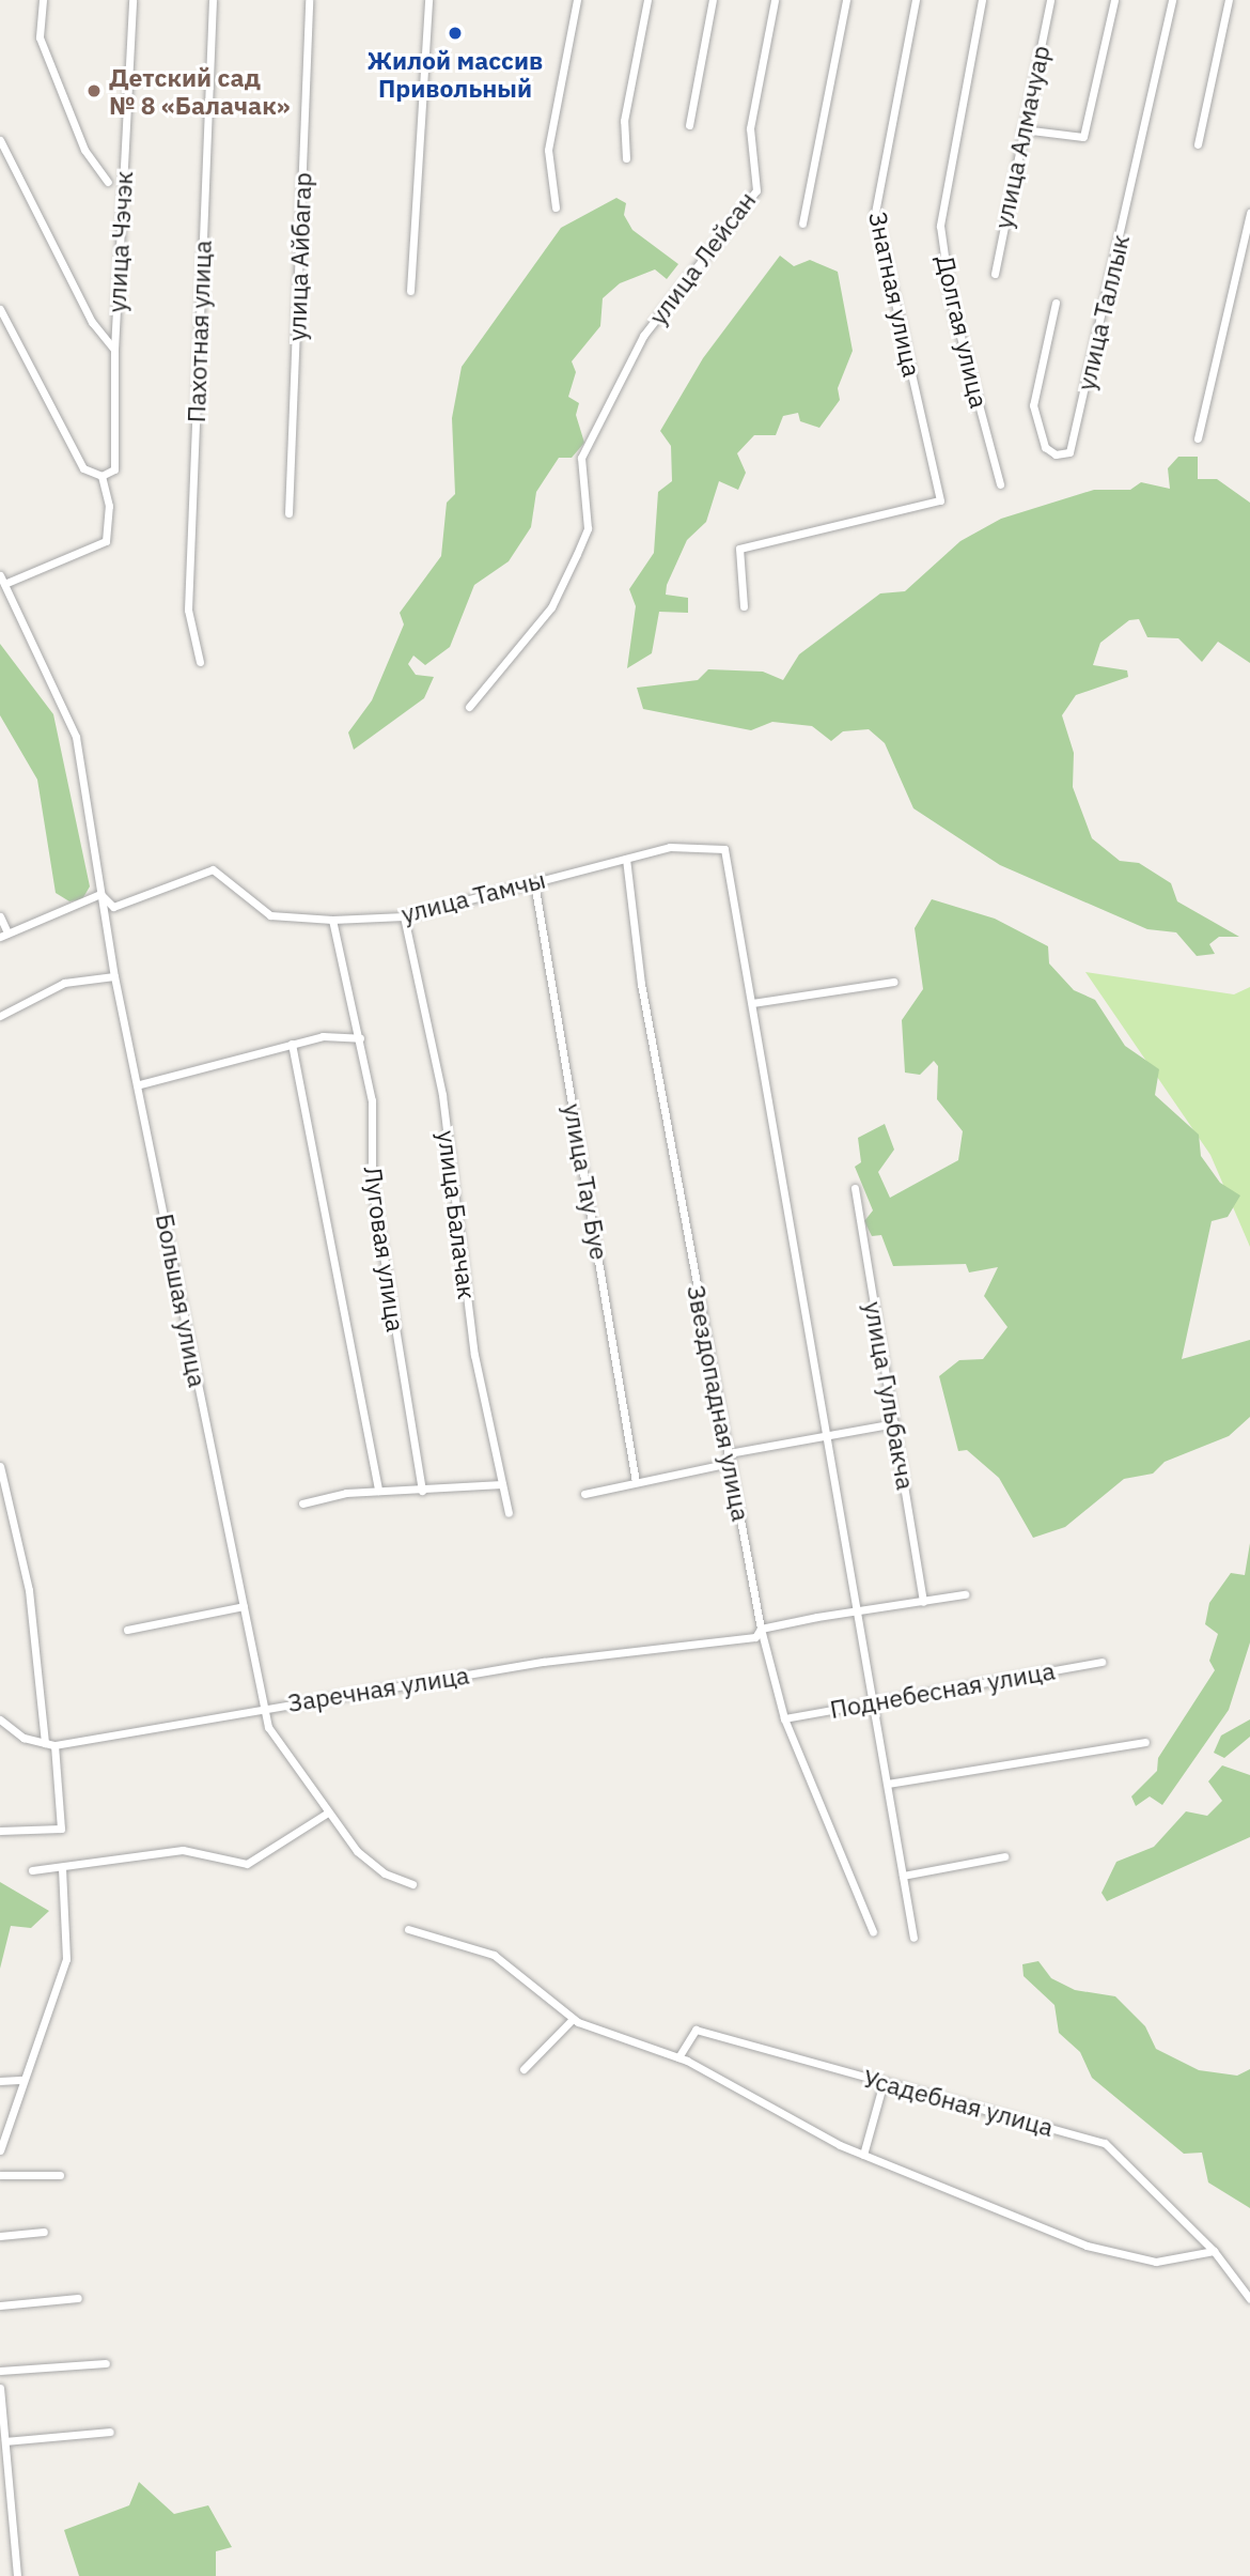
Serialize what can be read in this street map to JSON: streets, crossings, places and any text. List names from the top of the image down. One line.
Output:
{"streets":{"street":["улица Алмачуар","улица Чэчэк","улица Айбагар","улица Лейсан","Знатная улица","улица Таллык","Пахотная улица","Долгая улица","улица Тамчы","улица Тау Буе","улица Балачак","Луговая улица","Большая улица","улица Гульбакча","Звездопадная улица","Заречная улица","Поднебесная улица","Усадебная улица"]},"crossings":[["улица Тамчы","улица Тау Буе"],["улица Тамчы","улица Балачак"],["улица Тамчы","Луговая улица"],["улица Тамчы","Большая улица"],["улица Тамчы","Звездопадная улица"],["Большая улица","Заречная улица"],["улица Гульбакча","Заречная улица"],["Звездопадная улица","Заречная улица"],["Звездопадная улица","Поднебесная улица"]],"places":["Жилой массив Привольный","Детский сад № 8 «Балачак»"]}
